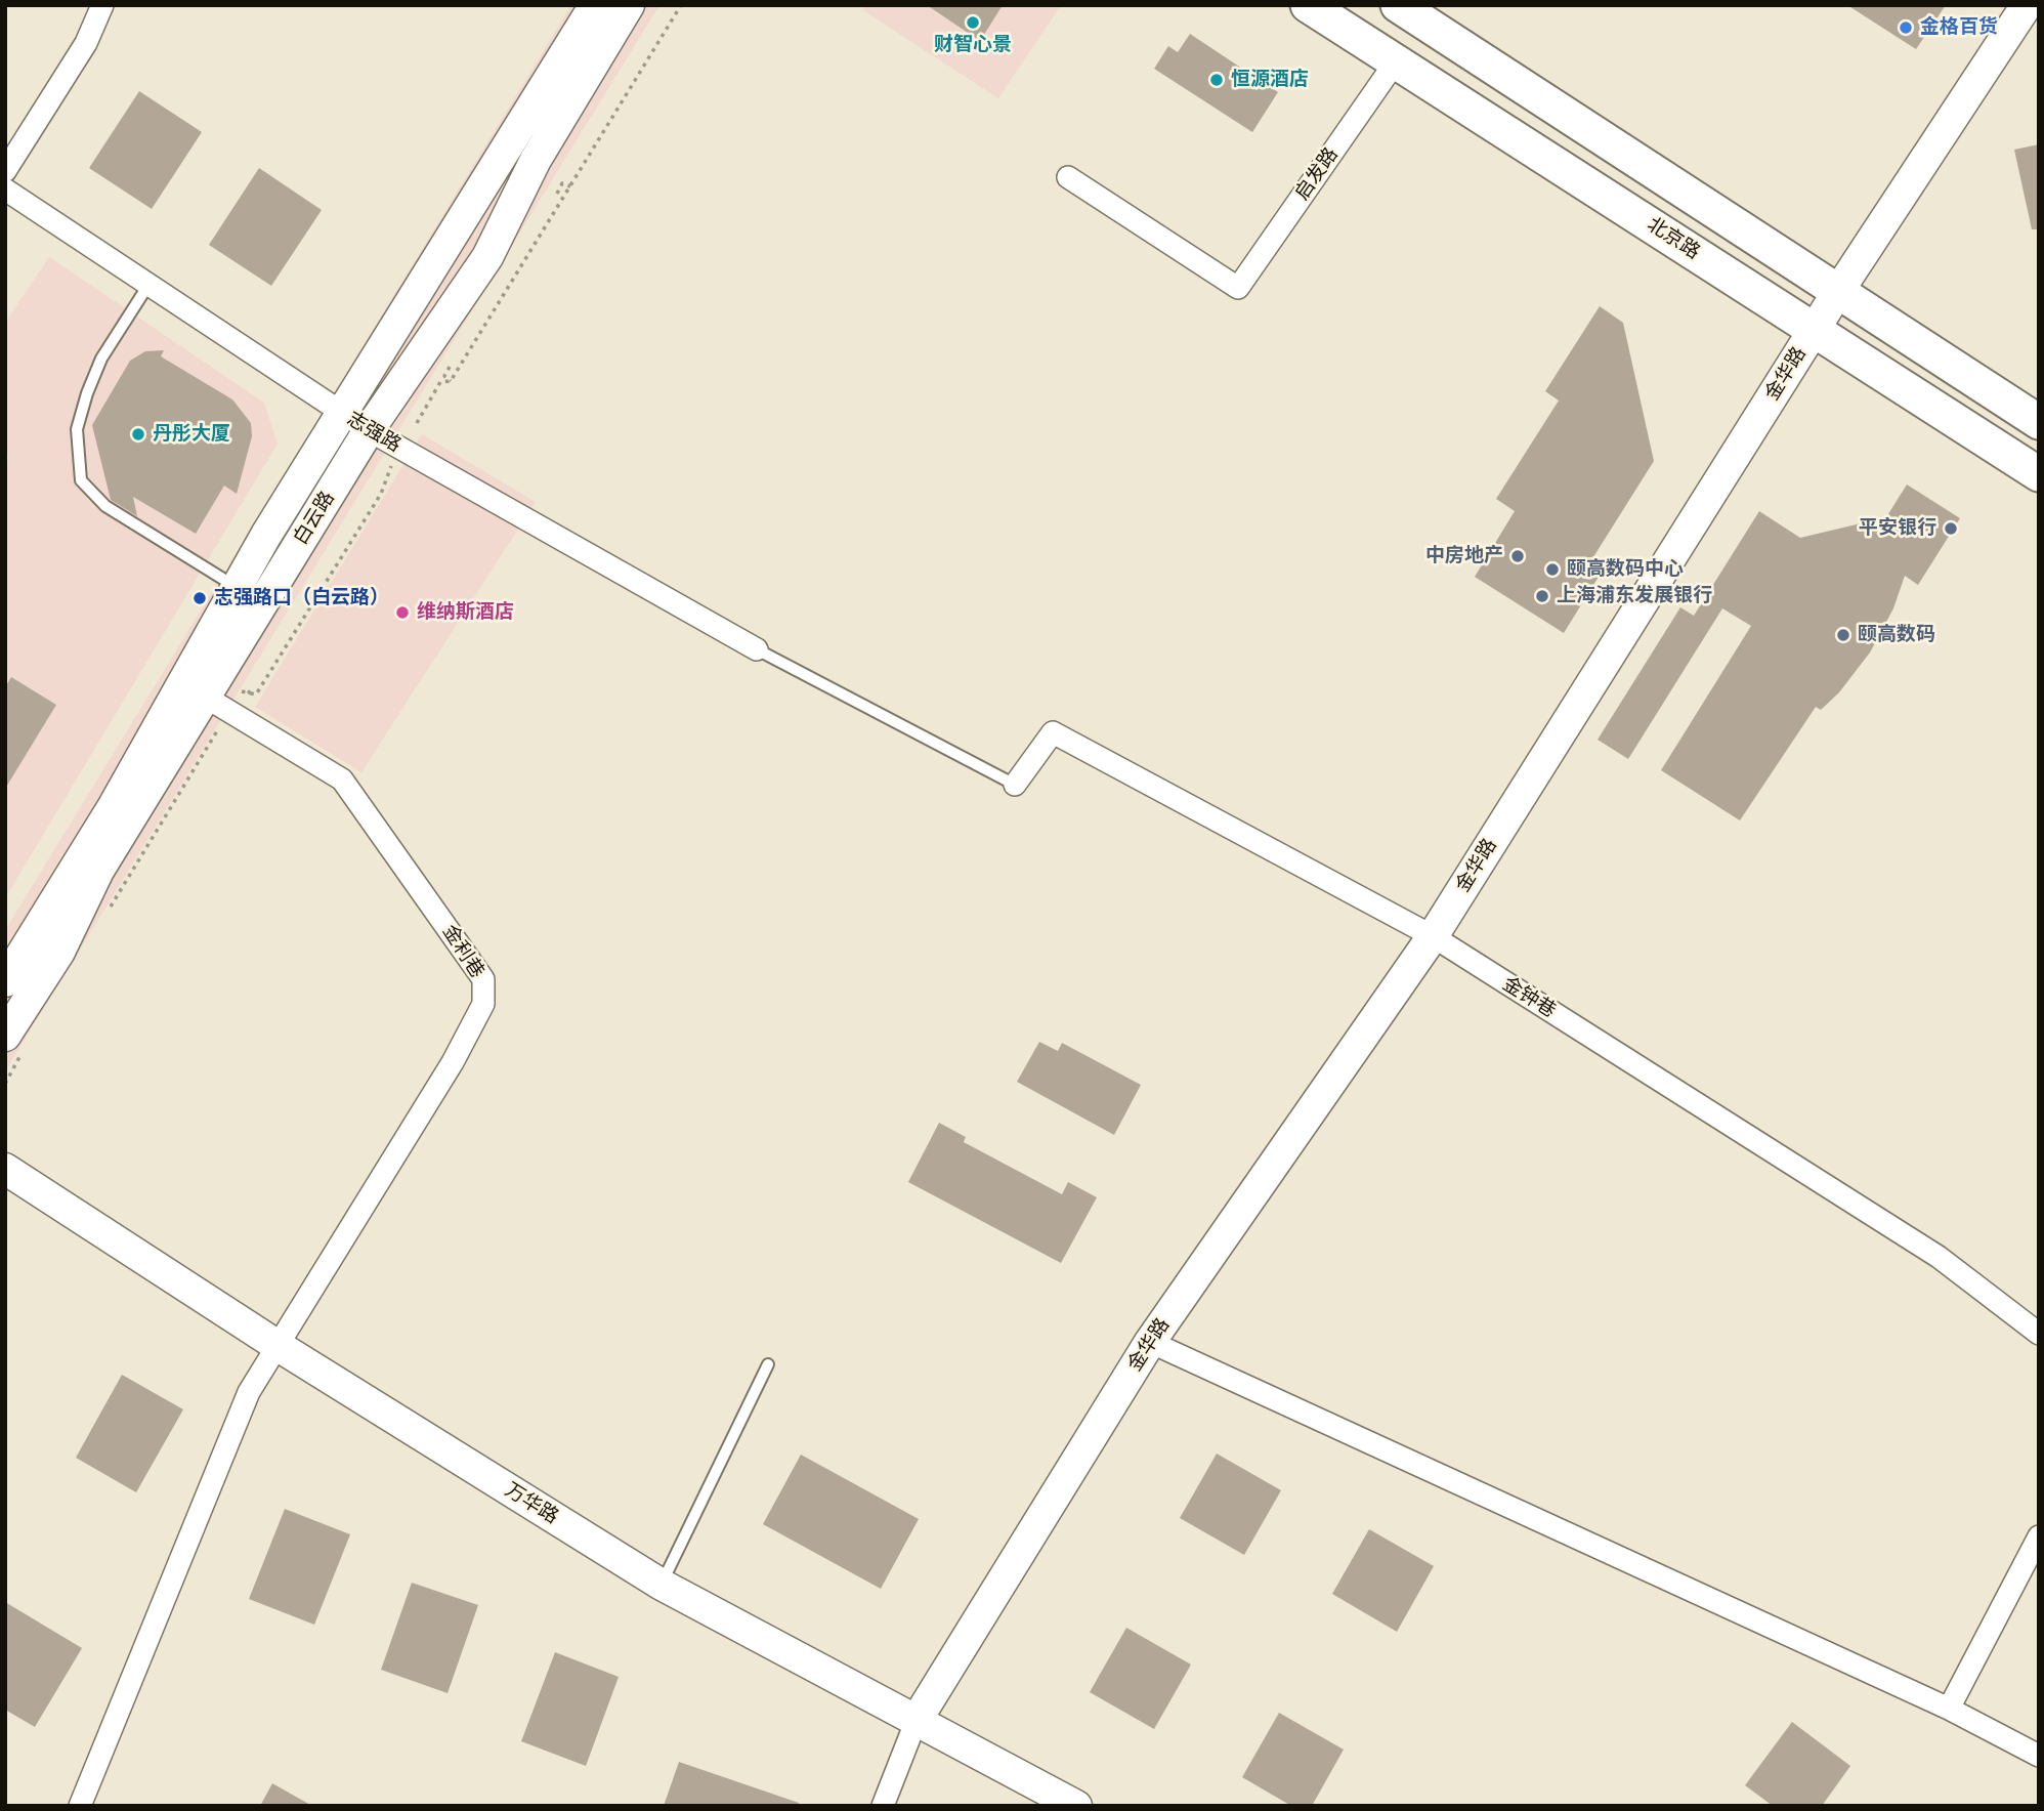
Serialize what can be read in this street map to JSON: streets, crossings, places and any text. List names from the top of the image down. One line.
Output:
{"streets":{"main road":["北京路"],"street":["启发路","金华路","志强路","白云路","金利巷","金钟巷","万华路"]},"crossings":[["启发路","北京路"],["北京路","金华路"],["金华路","金钟巷"],["金华路","万华路"],["志强路","白云路"],["白云路","金利巷"],["金利巷","万华路"]],"places":["财智心景","金格百货","恒源酒店","丹彤大厦","平安银行","中房地产","颐高数码中心","上海浦东发展银行","志强路口（白云路）","维纳斯酒店","颐高数码"]}
